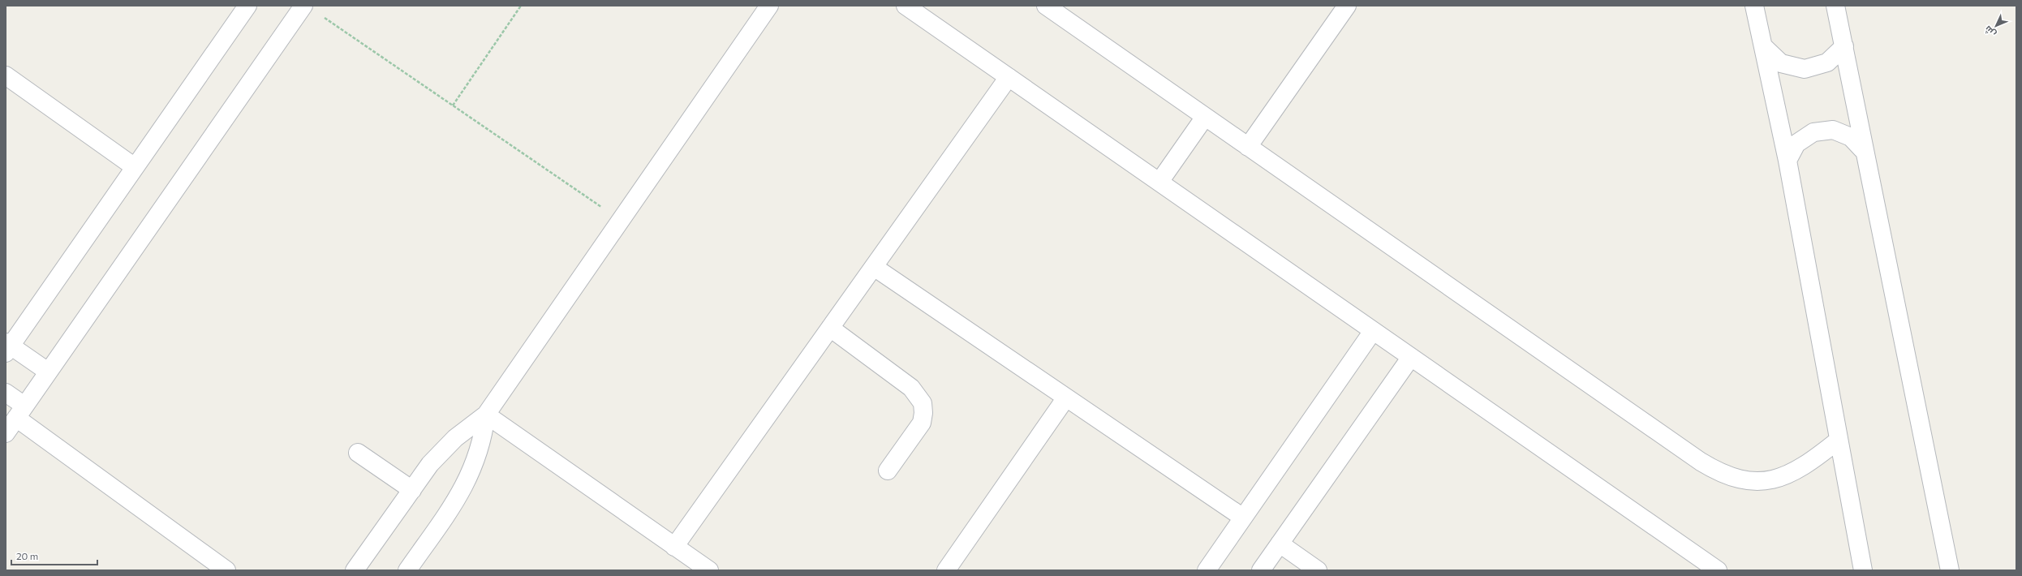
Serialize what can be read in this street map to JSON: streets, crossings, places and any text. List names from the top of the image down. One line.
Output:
{"scale_bar":"20 m","north":"bottom left"}
